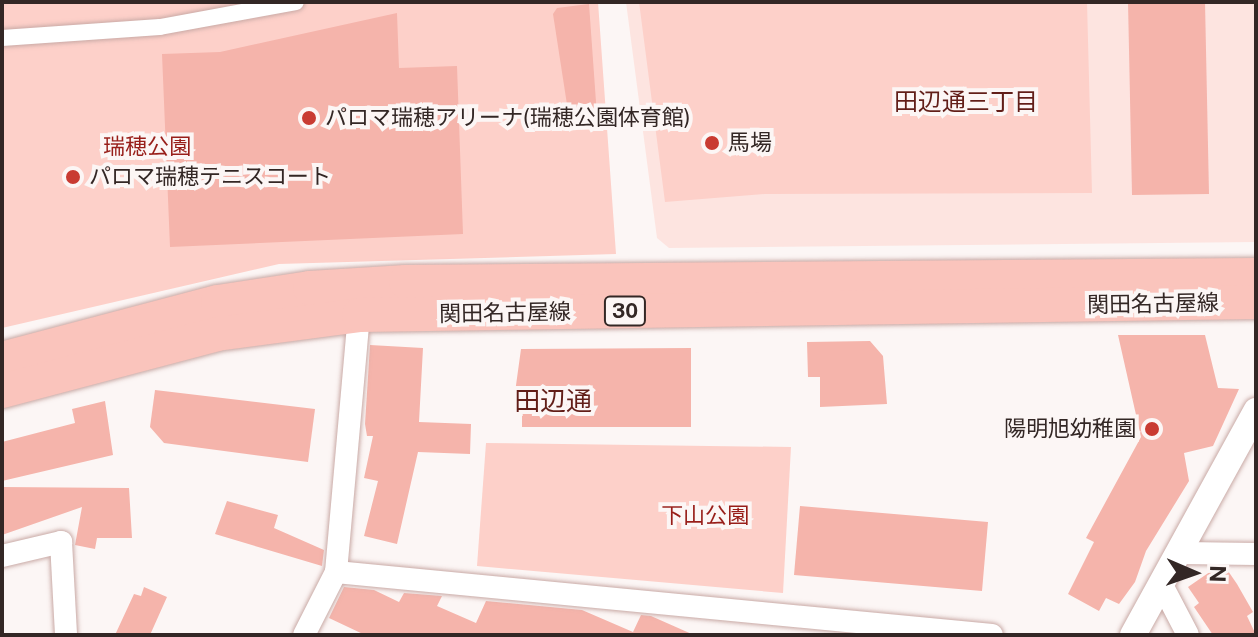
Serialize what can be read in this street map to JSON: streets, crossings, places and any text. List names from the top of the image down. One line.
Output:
{"streets":{"main road":["関田名古屋線","30"]},"districts":["田辺通三丁目","田辺通"],"parks":["瑞穂公園","下山公園"],"places":["パロマ瑞穂アリーナ(瑞穂公園体育館)","馬場","パロマ瑞穂テニスコート","陽明旭幼稚園"],"north":"right"}
